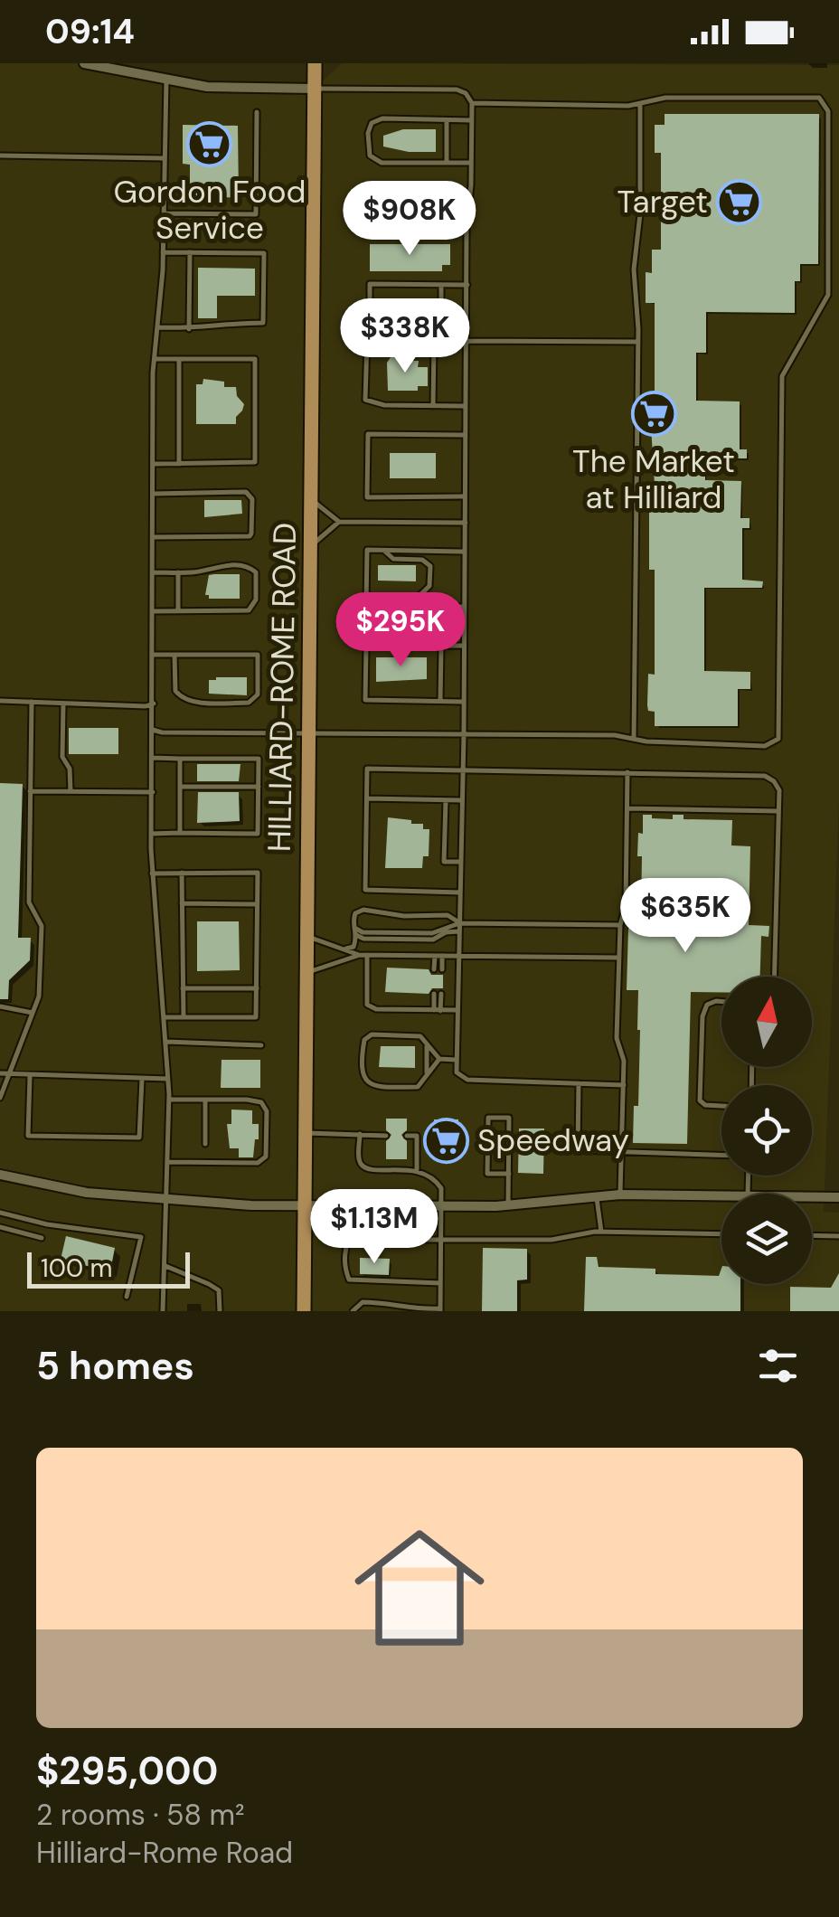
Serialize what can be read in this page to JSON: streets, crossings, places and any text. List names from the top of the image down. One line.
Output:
{"streets":{"main road":["HILLIARD-ROME ROAD"]},"places":{"supermarket":["Gordon Food Service","Target","The Market at Hilliard","Speedway"]},"scale_bar":"100 m","north":"top","page":{"status":"09:14","price":["$908K","$338K","$295K","$635K","$1.13M"],"scale":"100 m","heading":"5 homes","list":[{"name":"$295,000","note":"2 rooms · 58 m² · Hilliard-Rome Road"}]}}
